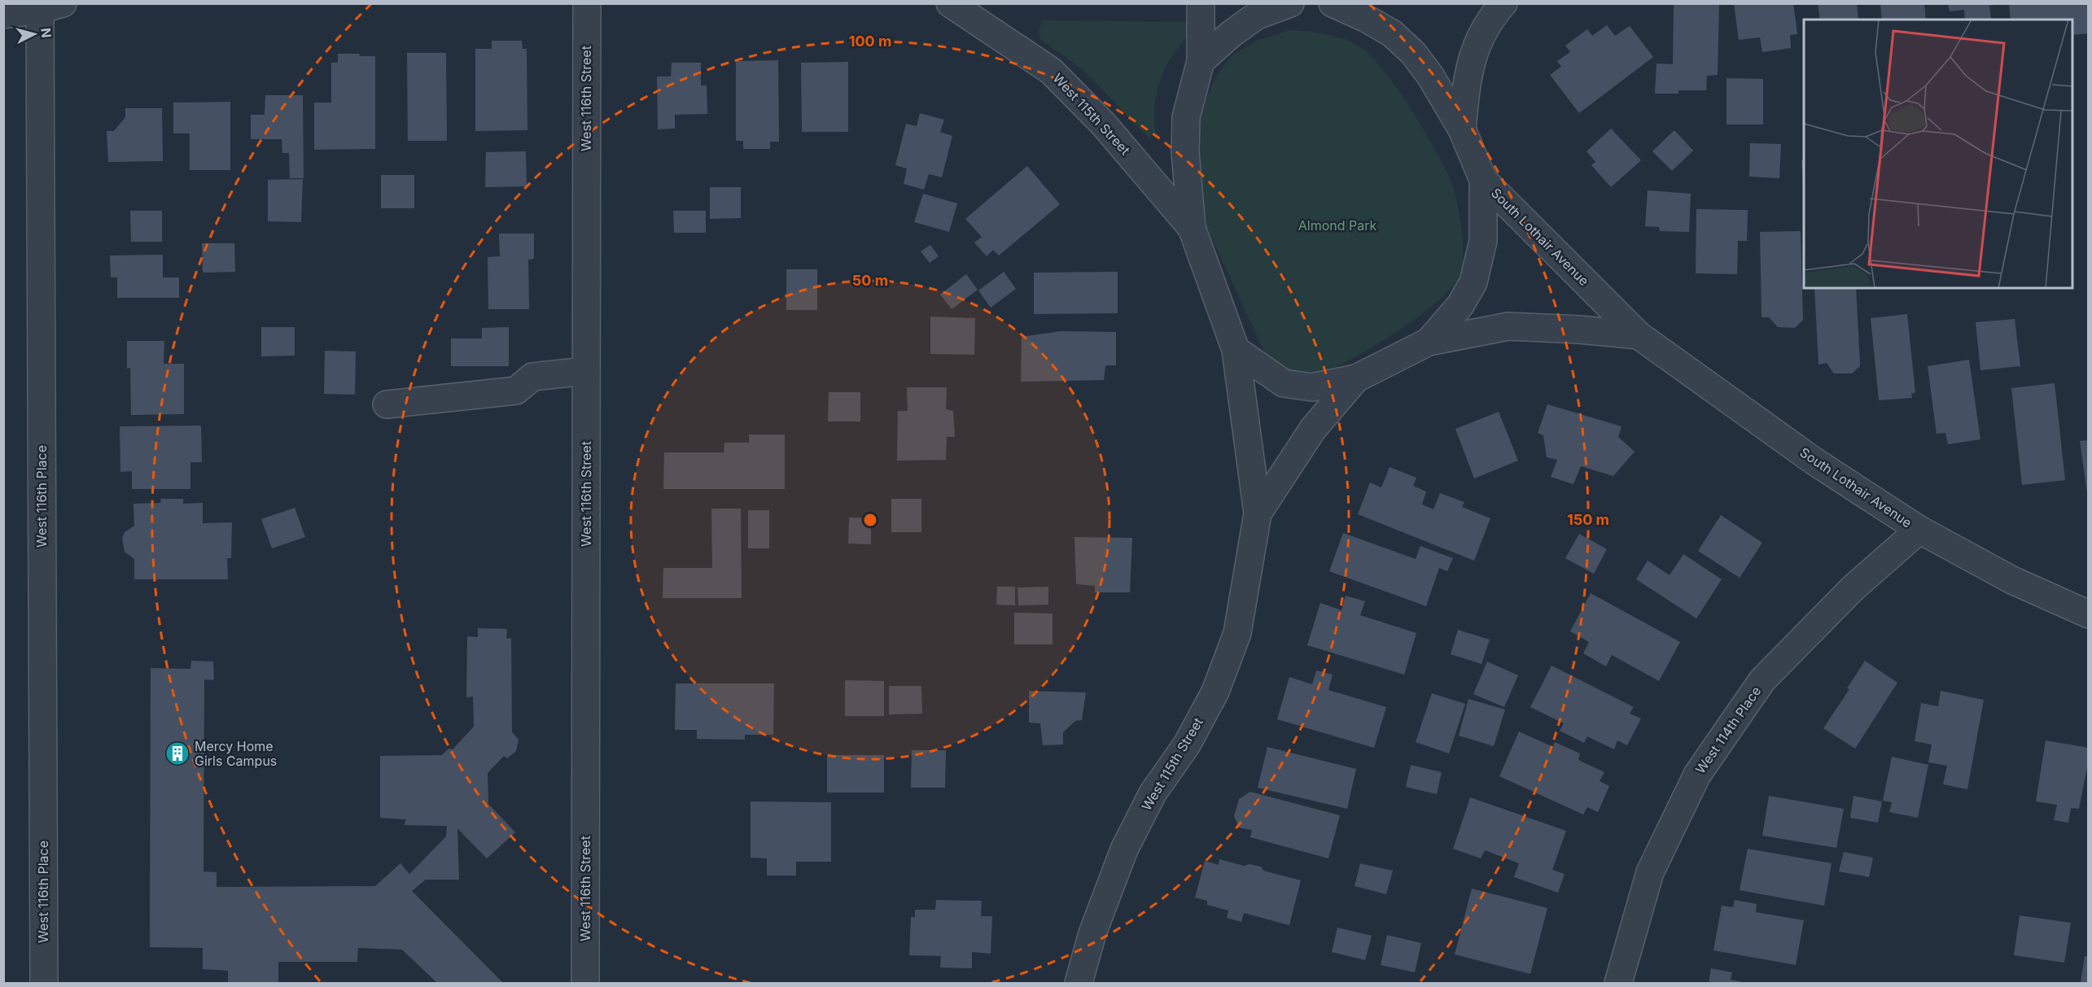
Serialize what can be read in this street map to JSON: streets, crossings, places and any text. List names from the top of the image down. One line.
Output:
{"streets":{"street":["West 116th Street","West 115th Street","South Lothair Avenue","West 116th Place","West 114th Place"]},"crossings":[["South Lothair Avenue","West 114th Place"]],"parks":["Almond Park"],"places":{"building":["Mercy Home Girls Campus"]},"north":"right","rings":["100 m","50 m","150 m"]}
